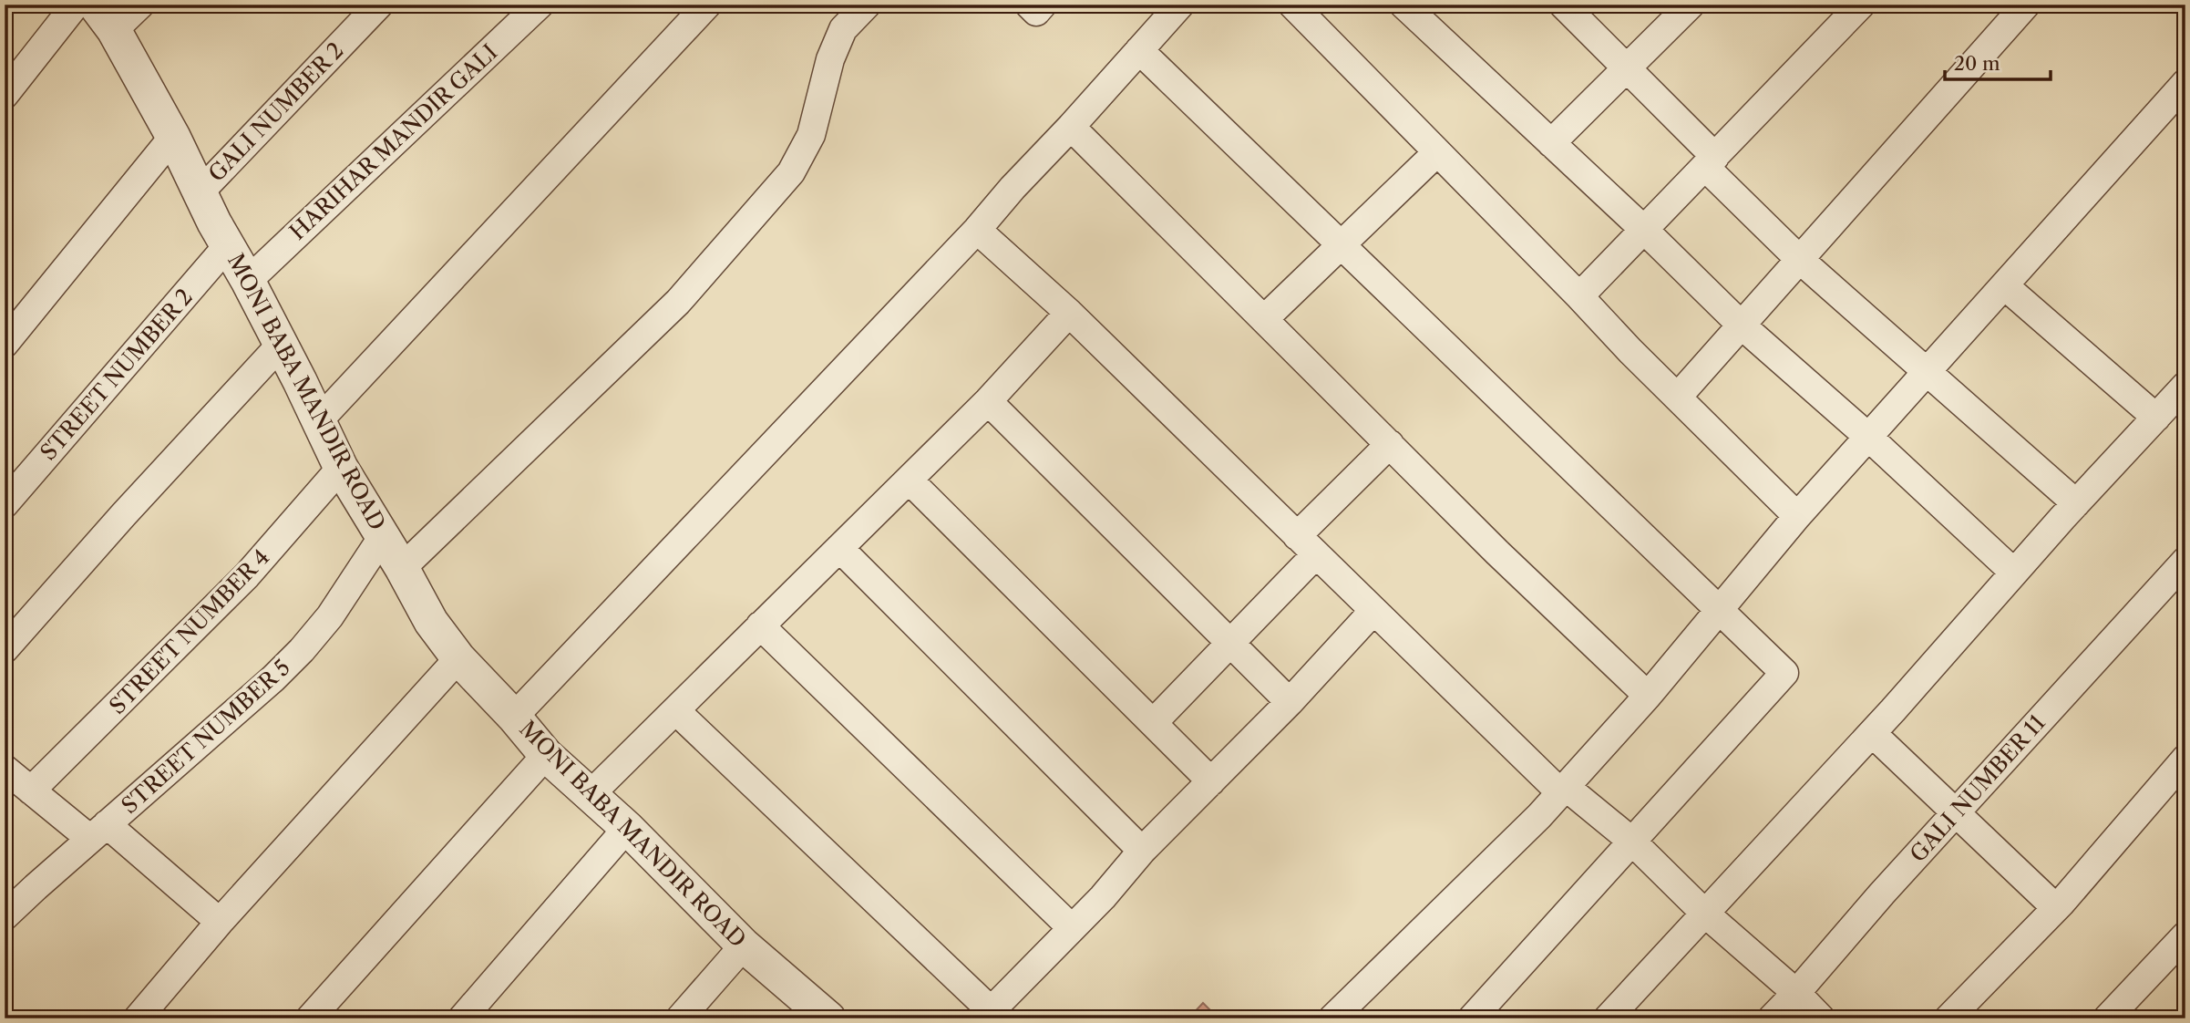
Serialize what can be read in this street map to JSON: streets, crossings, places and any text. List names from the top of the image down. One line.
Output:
{"streets":{"street":["GALI NUMBER 2","HARIHAR MANDIR GALI","STREET NUMBER 2","MONI BABA MANDIR ROAD","STREET NUMBER 4","STREET NUMBER 5","GALI NUMBER 11"]},"crossings":[["GALI NUMBER 2","MONI BABA MANDIR ROAD"],["HARIHAR MANDIR GALI","MONI BABA MANDIR ROAD"],["STREET NUMBER 2","MONI BABA MANDIR ROAD"],["MONI BABA MANDIR ROAD","STREET NUMBER 4"],["MONI BABA MANDIR ROAD","STREET NUMBER 5"]],"scale_bar":"20 m"}
